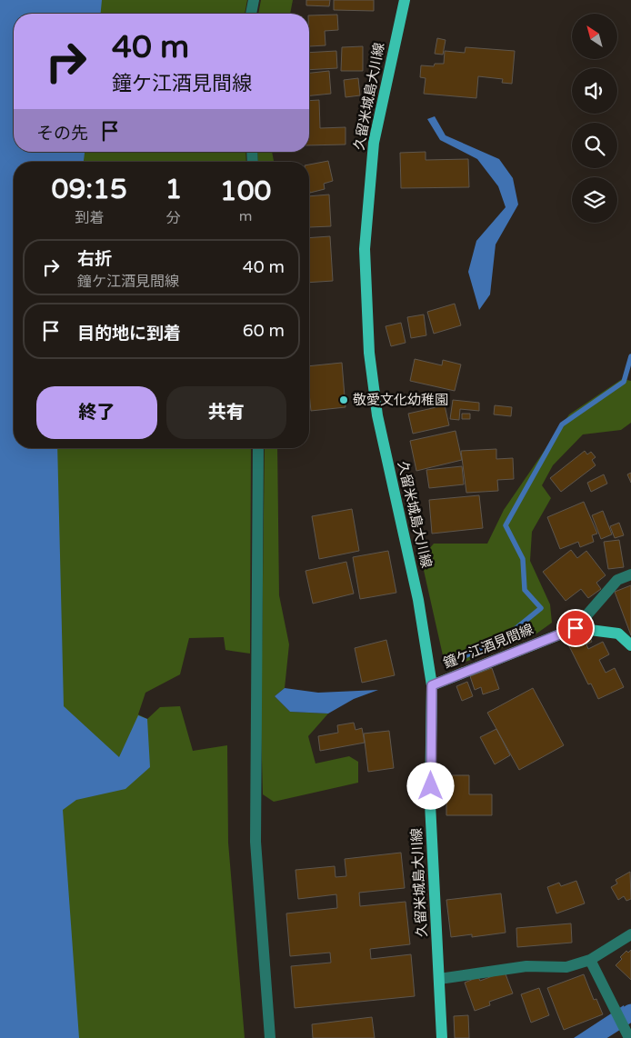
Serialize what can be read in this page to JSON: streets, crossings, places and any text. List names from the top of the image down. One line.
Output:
{"streets":{"main road":["久留米城島大川線","鐘ケ江酒見間線"]},"crossings":[["久留米城島大川線","鐘ケ江酒見間線"]],"places":["敬愛文化幼稚園"],"north":"top left","page":{"turn":["40 m","鐘ケ江酒見間線"],"then":"その先","eta":["09:15","到着","1","分","100","m"],"list":[{"name":"右折","note":"鐘ケ江酒見間線","value":"40 m"},{"name":"目的地に到着","value":"60 m"}],"buttons":["終了","共有"]}}
